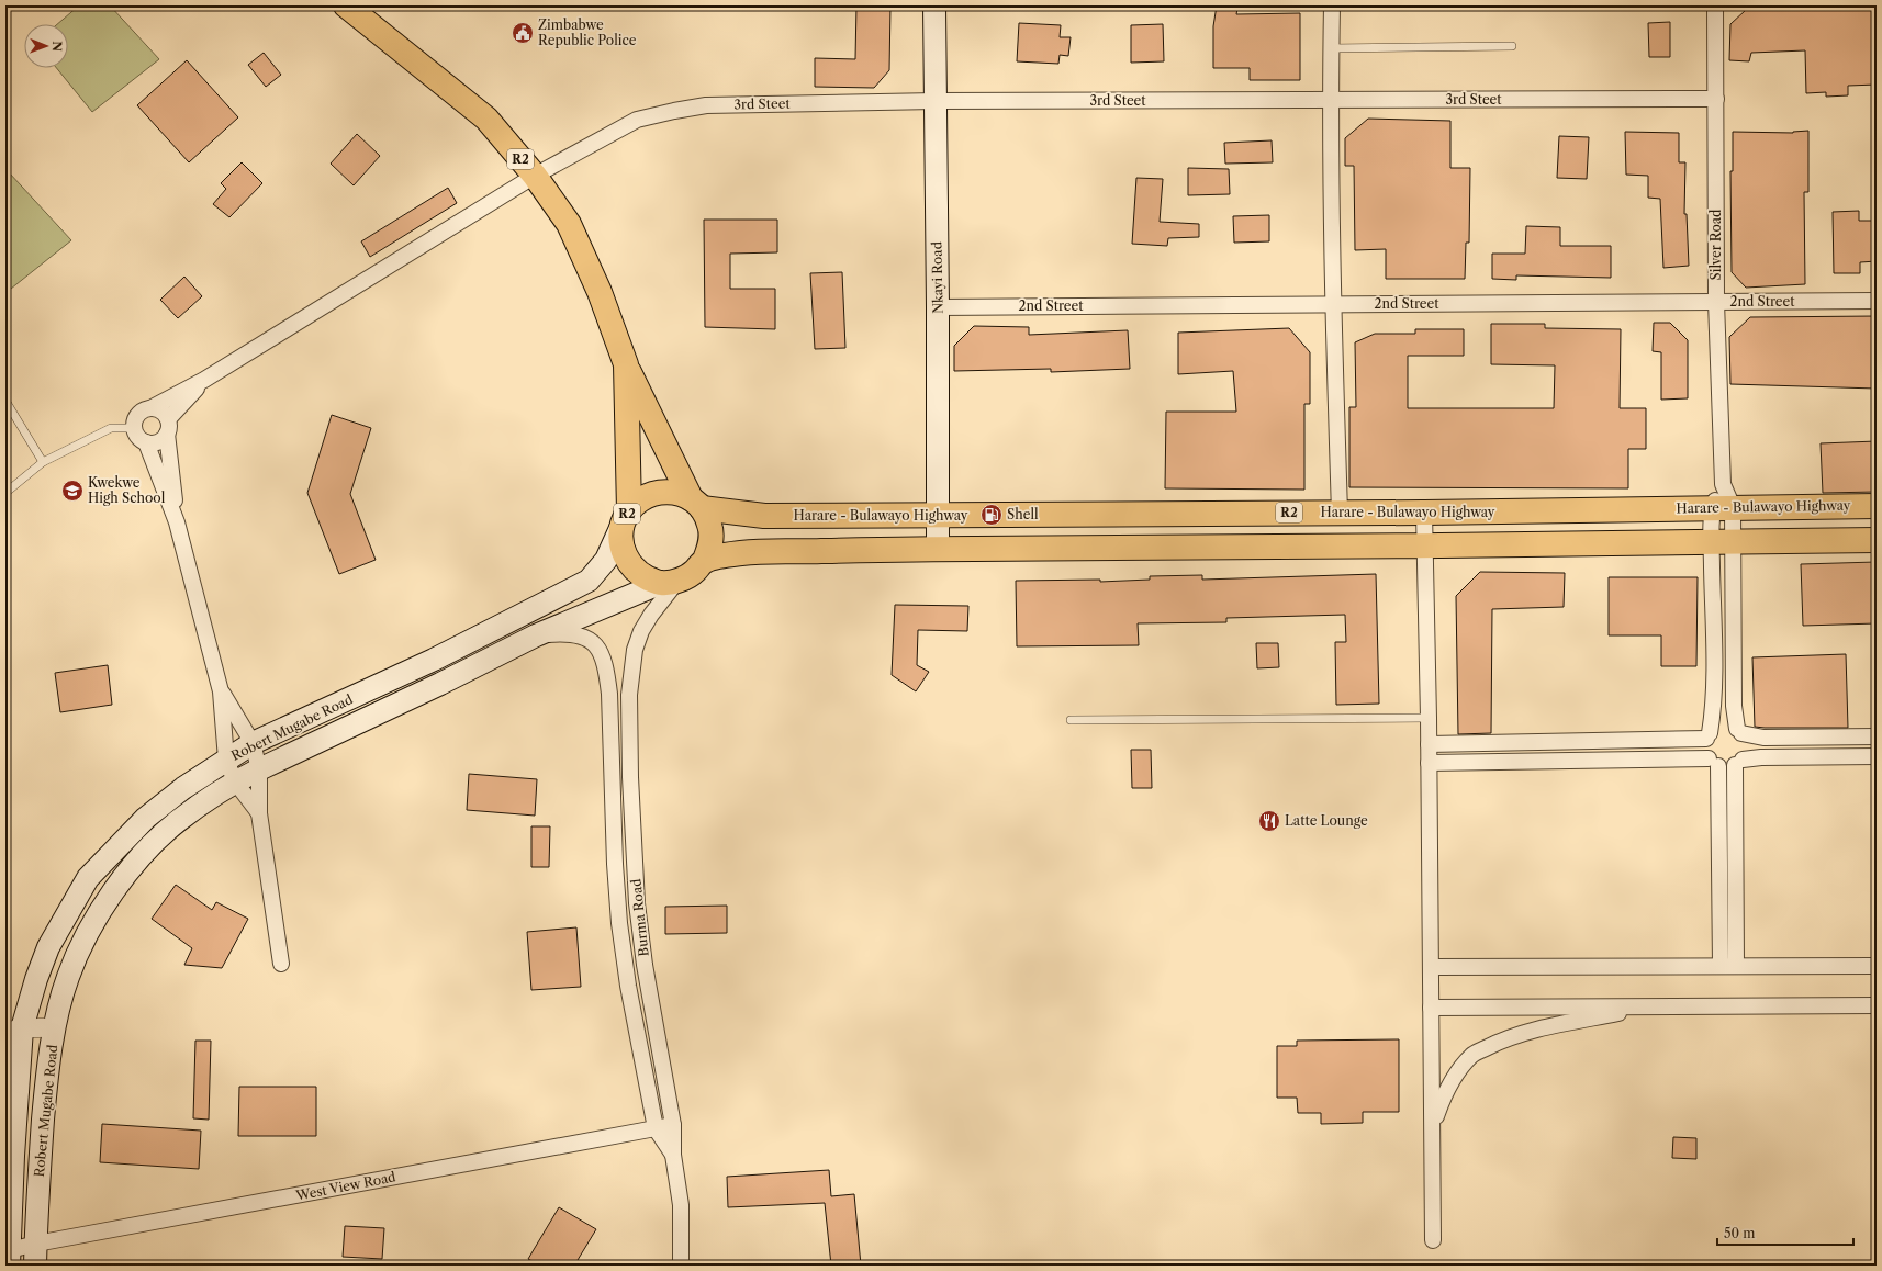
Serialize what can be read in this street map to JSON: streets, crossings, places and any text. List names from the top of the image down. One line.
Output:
{"streets":{"highway":["R2","Harare - Bulawayo Highway"],"main road":["Nkayi Road","Robert Mugabe Road"],"street":["3rd Steet","Silver Road","2nd Street","Burma Road","West View Road"]},"crossings":[["3rd Steet","R2"],["3rd Steet","Silver Road"],["3rd Steet","Nkayi Road"],["R2","Harare - Bulawayo Highway"],["R2","Robert Mugabe Road"],["R2","Burma Road"],["Silver Road","2nd Street"],["Silver Road","Harare - Bulawayo Highway"],["Nkayi Road","2nd Street"],["Nkayi Road","Harare - Bulawayo Highway"],["Harare - Bulawayo Highway","Robert Mugabe Road"],["Harare - Bulawayo Highway","Burma Road"],["Robert Mugabe Road","Burma Road"],["Robert Mugabe Road","West View Road"],["Burma Road","West View Road"]],"places":{"public building":["Zimbabwe Republic Police"],"school or university":["Kwekwe High School"],"fuel station":["Shell"],"restaurant":["Latte Lounge"]},"scale_bar":"50 m","north":"right"}
